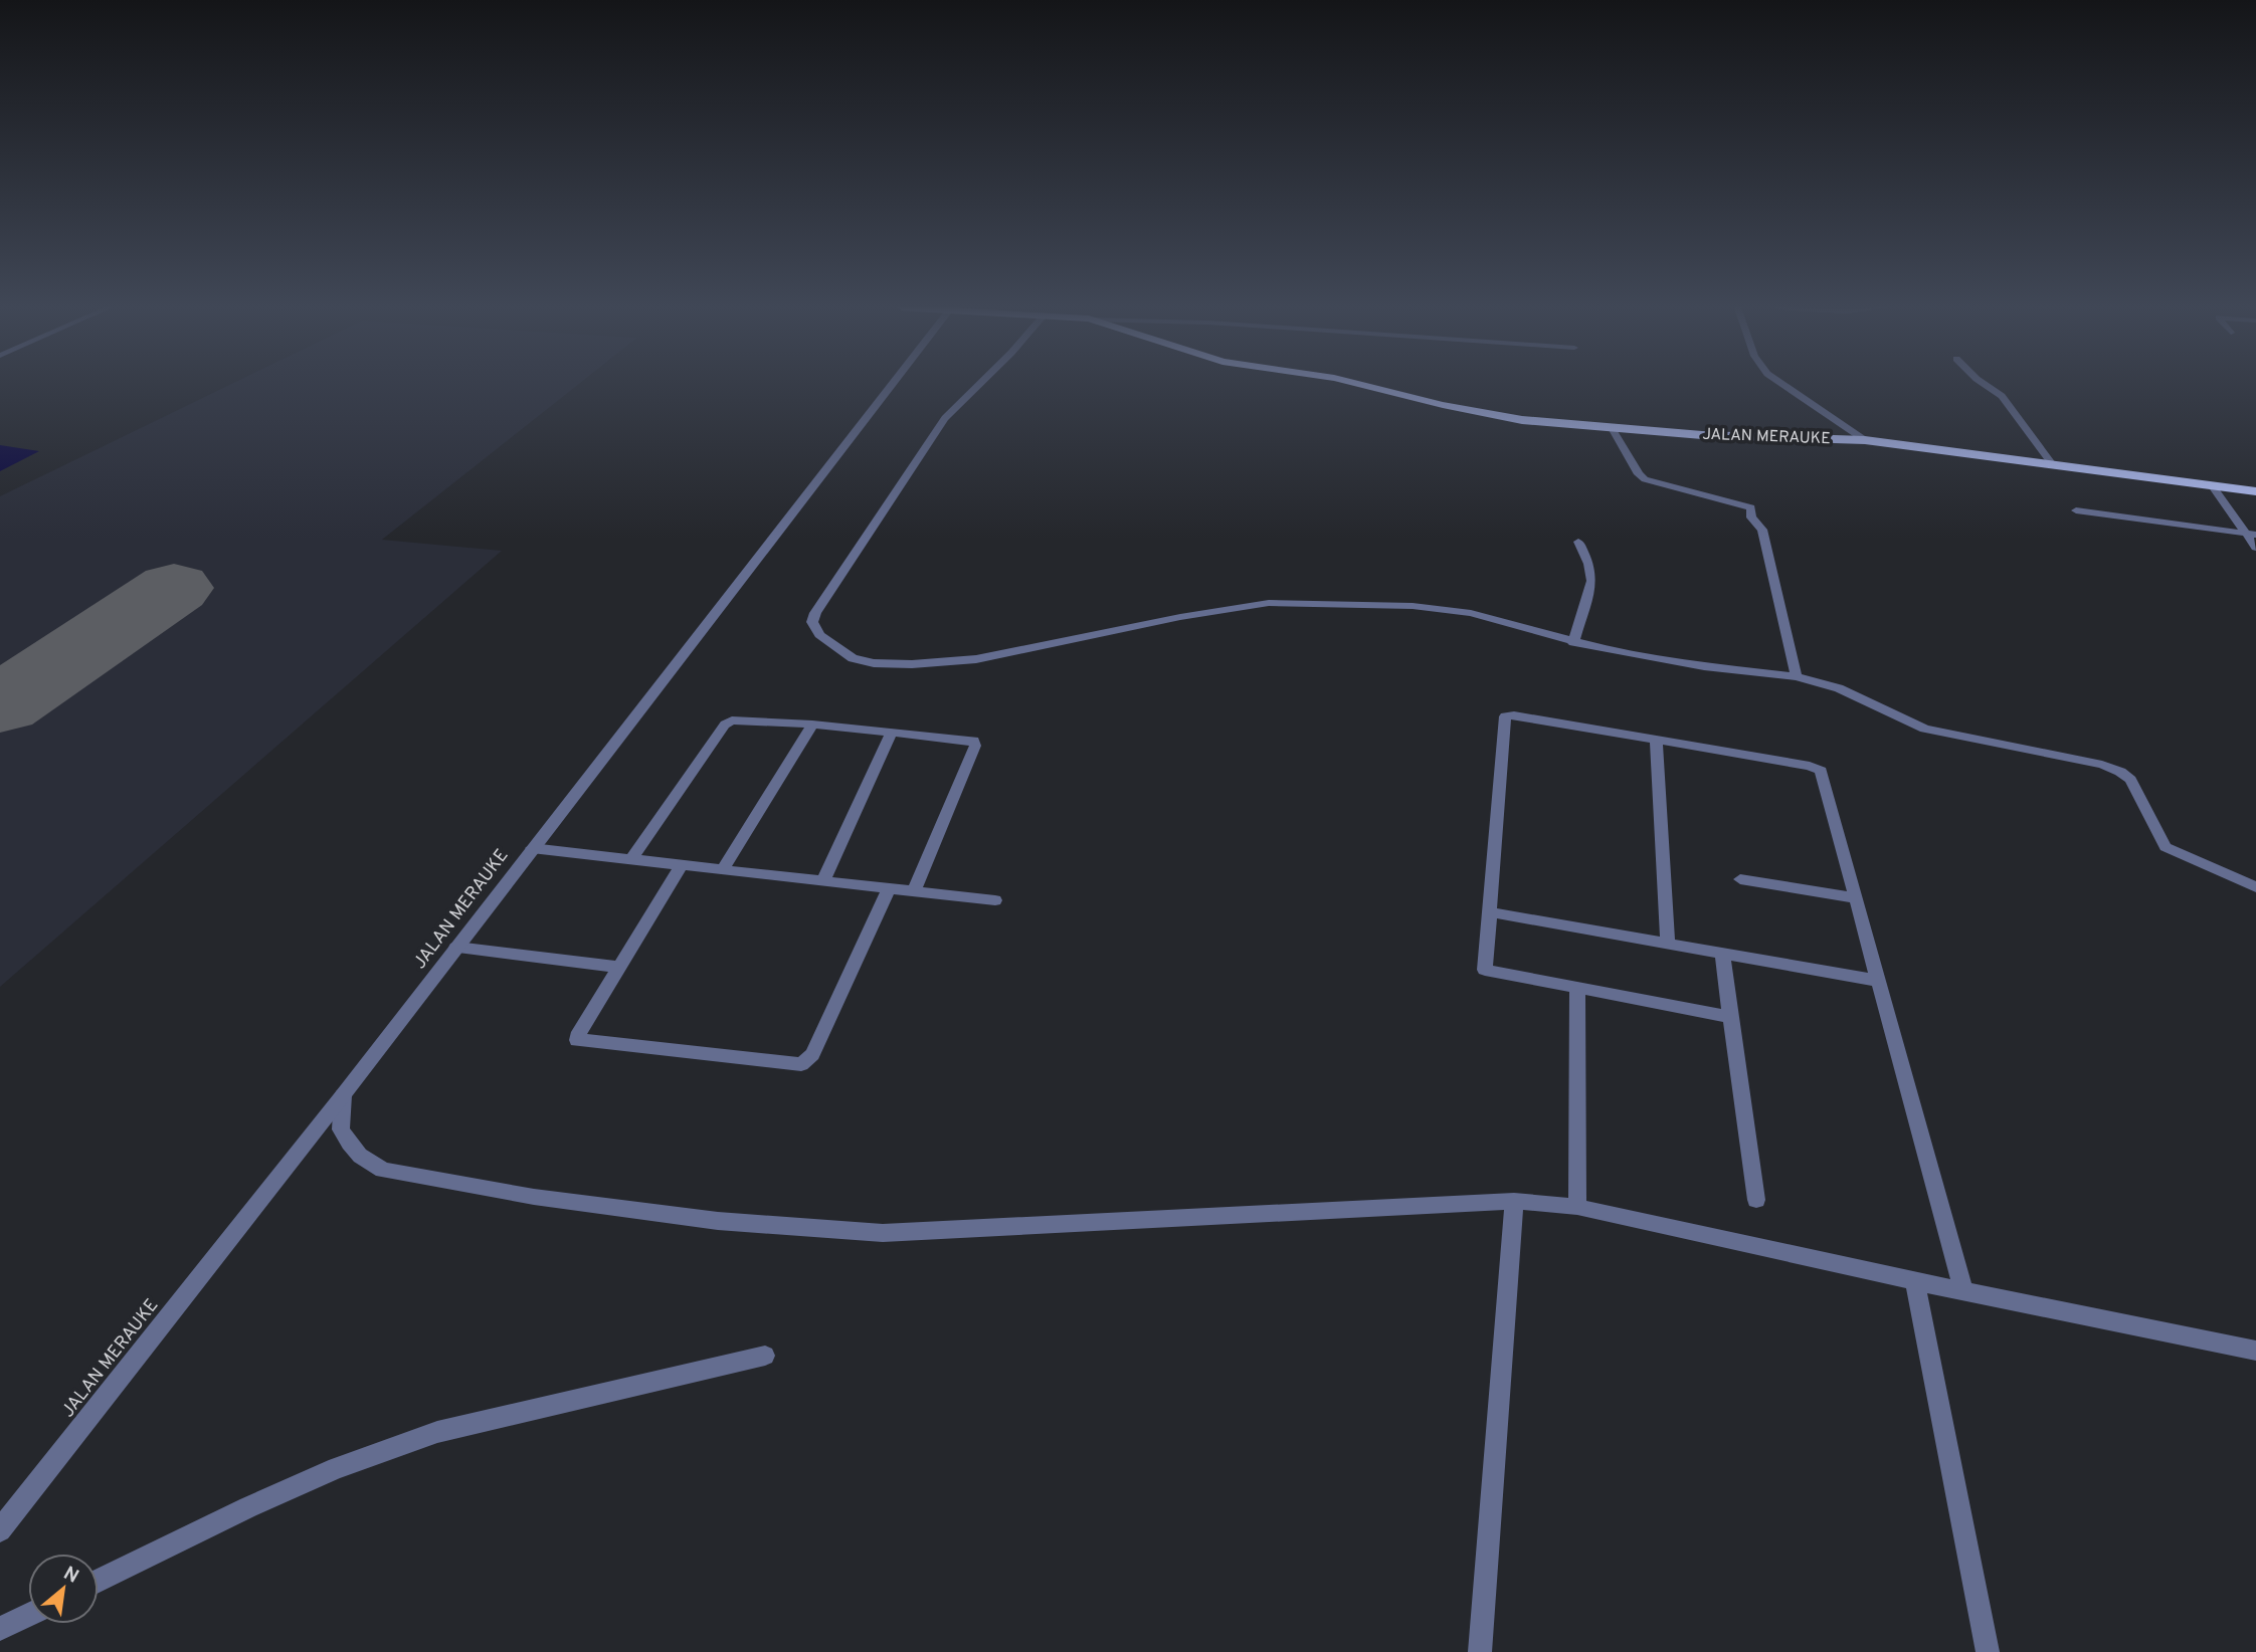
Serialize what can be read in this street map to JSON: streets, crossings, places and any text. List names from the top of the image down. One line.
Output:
{"streets":{"highway":["JALAN MERAUKE"]},"north":"top right"}
